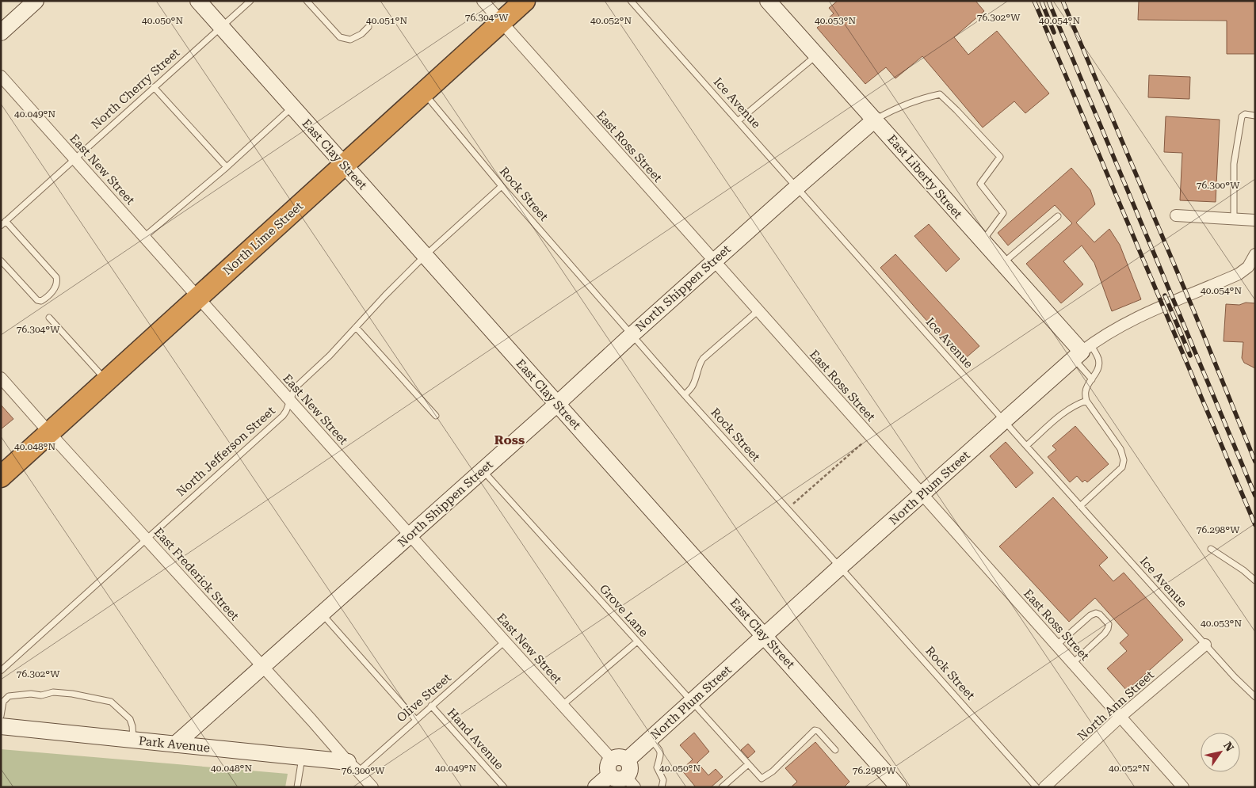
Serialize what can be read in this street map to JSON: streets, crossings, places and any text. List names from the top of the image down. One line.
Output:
{"streets":{"highway":["North Lime Street"],"street":["East Ross Street","East Clay Street","East New Street","East Liberty Street","North Shippen Street","North Plum Street","East Frederick Street","North Ann Street","Park Avenue"],"lane":["North Cherry Street","Ice Avenue","Rock Street","North Jefferson Street","Grove Lane","Olive Street","Hand Avenue"]},"crossings":[["North Cherry Street","East Clay Street"],["North Cherry Street","East New Street"],["Ice Avenue","North Shippen Street"],["Ice Avenue","North Plum Street"],["Ice Avenue","North Ann Street"],["East Ross Street","North Lime Street"],["East Ross Street","North Shippen Street"],["East Ross Street","North Plum Street"],["East Ross Street","North Ann Street"],["East Clay Street","North Lime Street"],["East Clay Street","North Shippen Street"],["East Clay Street","North Jefferson Street"],["East Clay Street","North Plum Street"],["East New Street","North Lime Street"],["East New Street","North Shippen Street"],["East New Street","North Jefferson Street"],["East New Street","North Plum Street"],["East New Street","Olive Street"],["East Liberty Street","North Shippen Street"],["East Liberty Street","North Plum Street"],["Rock Street","North Lime Street"],["Rock Street","North Shippen Street"],["Rock Street","North Jefferson Street"],["Rock Street","North Plum Street"],["North Lime Street","East Frederick Street"],["North Shippen Street","East Frederick Street"],["North Shippen Street","Grove Lane"],["North Shippen Street","Park Avenue"],["North Jefferson Street","East Frederick Street"],["North Plum Street","Grove Lane"],["East Frederick Street","Olive Street"],["East Frederick Street","Park Avenue"],["Olive Street","Hand Avenue"],["Olive Street","Park Avenue"]],"districts":["Ross"],"north":"top right","coordinates":["76.304°W","76.302°W","40.050°N","40.051°N","40.052°N","40.053°N","40.054°N","40.049°N","76.300°W","40.048°N","76.298°W"]}
